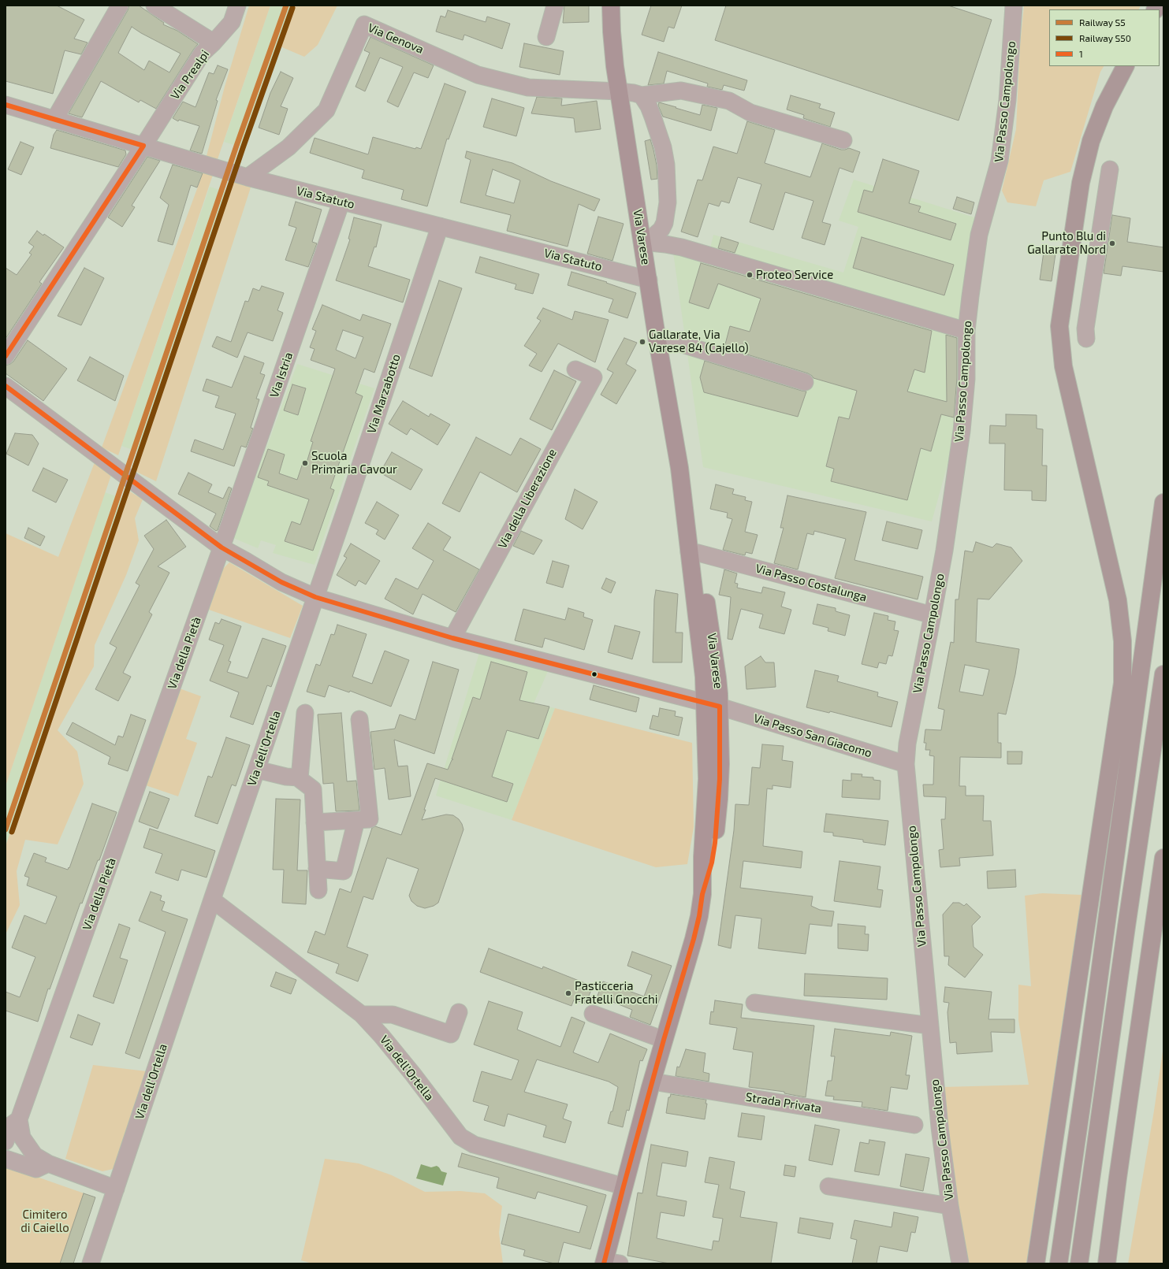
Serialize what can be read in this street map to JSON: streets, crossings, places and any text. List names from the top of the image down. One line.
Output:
{"streets":{"main road":["Via Varese"],"street":["Via Genova","Via Prealpi","Via Passo Campolongo","Via Statuto","Via Istria","Via Marzabotto","Via della Liberazione","Via Passo Costalunga","Via della Pietà","Via Passo San Giacomo","Via dell'Ortella","Strada Privata"]},"crossings":[["Via Genova","Via Statuto"],["Via Genova","Via Varese"],["Via Prealpi","Via Statuto"],["Via Passo Campolongo","Via Passo Costalunga"],["Via Passo Campolongo","Via Passo San Giacomo"],["Via Statuto","Via Varese"],["Via Statuto","Via Istria"],["Via Statuto","Via Marzabotto"],["Via Varese","Via Passo Costalunga"],["Via Varese","Via Passo San Giacomo"],["Via Varese","Via dell'Ortella"],["Via Varese","Strada Privata"],["Via Istria","Via della Pietà"],["Via Marzabotto","Via dell'Ortella"],["Via della Pietà","Via dell'Ortella"]],"parks":["Cimitero di Caiello"],"places":["Punto Blu di Gallarate Nord","Proteo Service","Gallarate, Via Varese 84 (Cajello)","Scuola Primaria Cavour","Pasticceria Fratelli Gnocchi"],"lines":["rail line S5","rail line S50","transit line 1"],"legend":["Railway S5","Railway S50","1"]}
